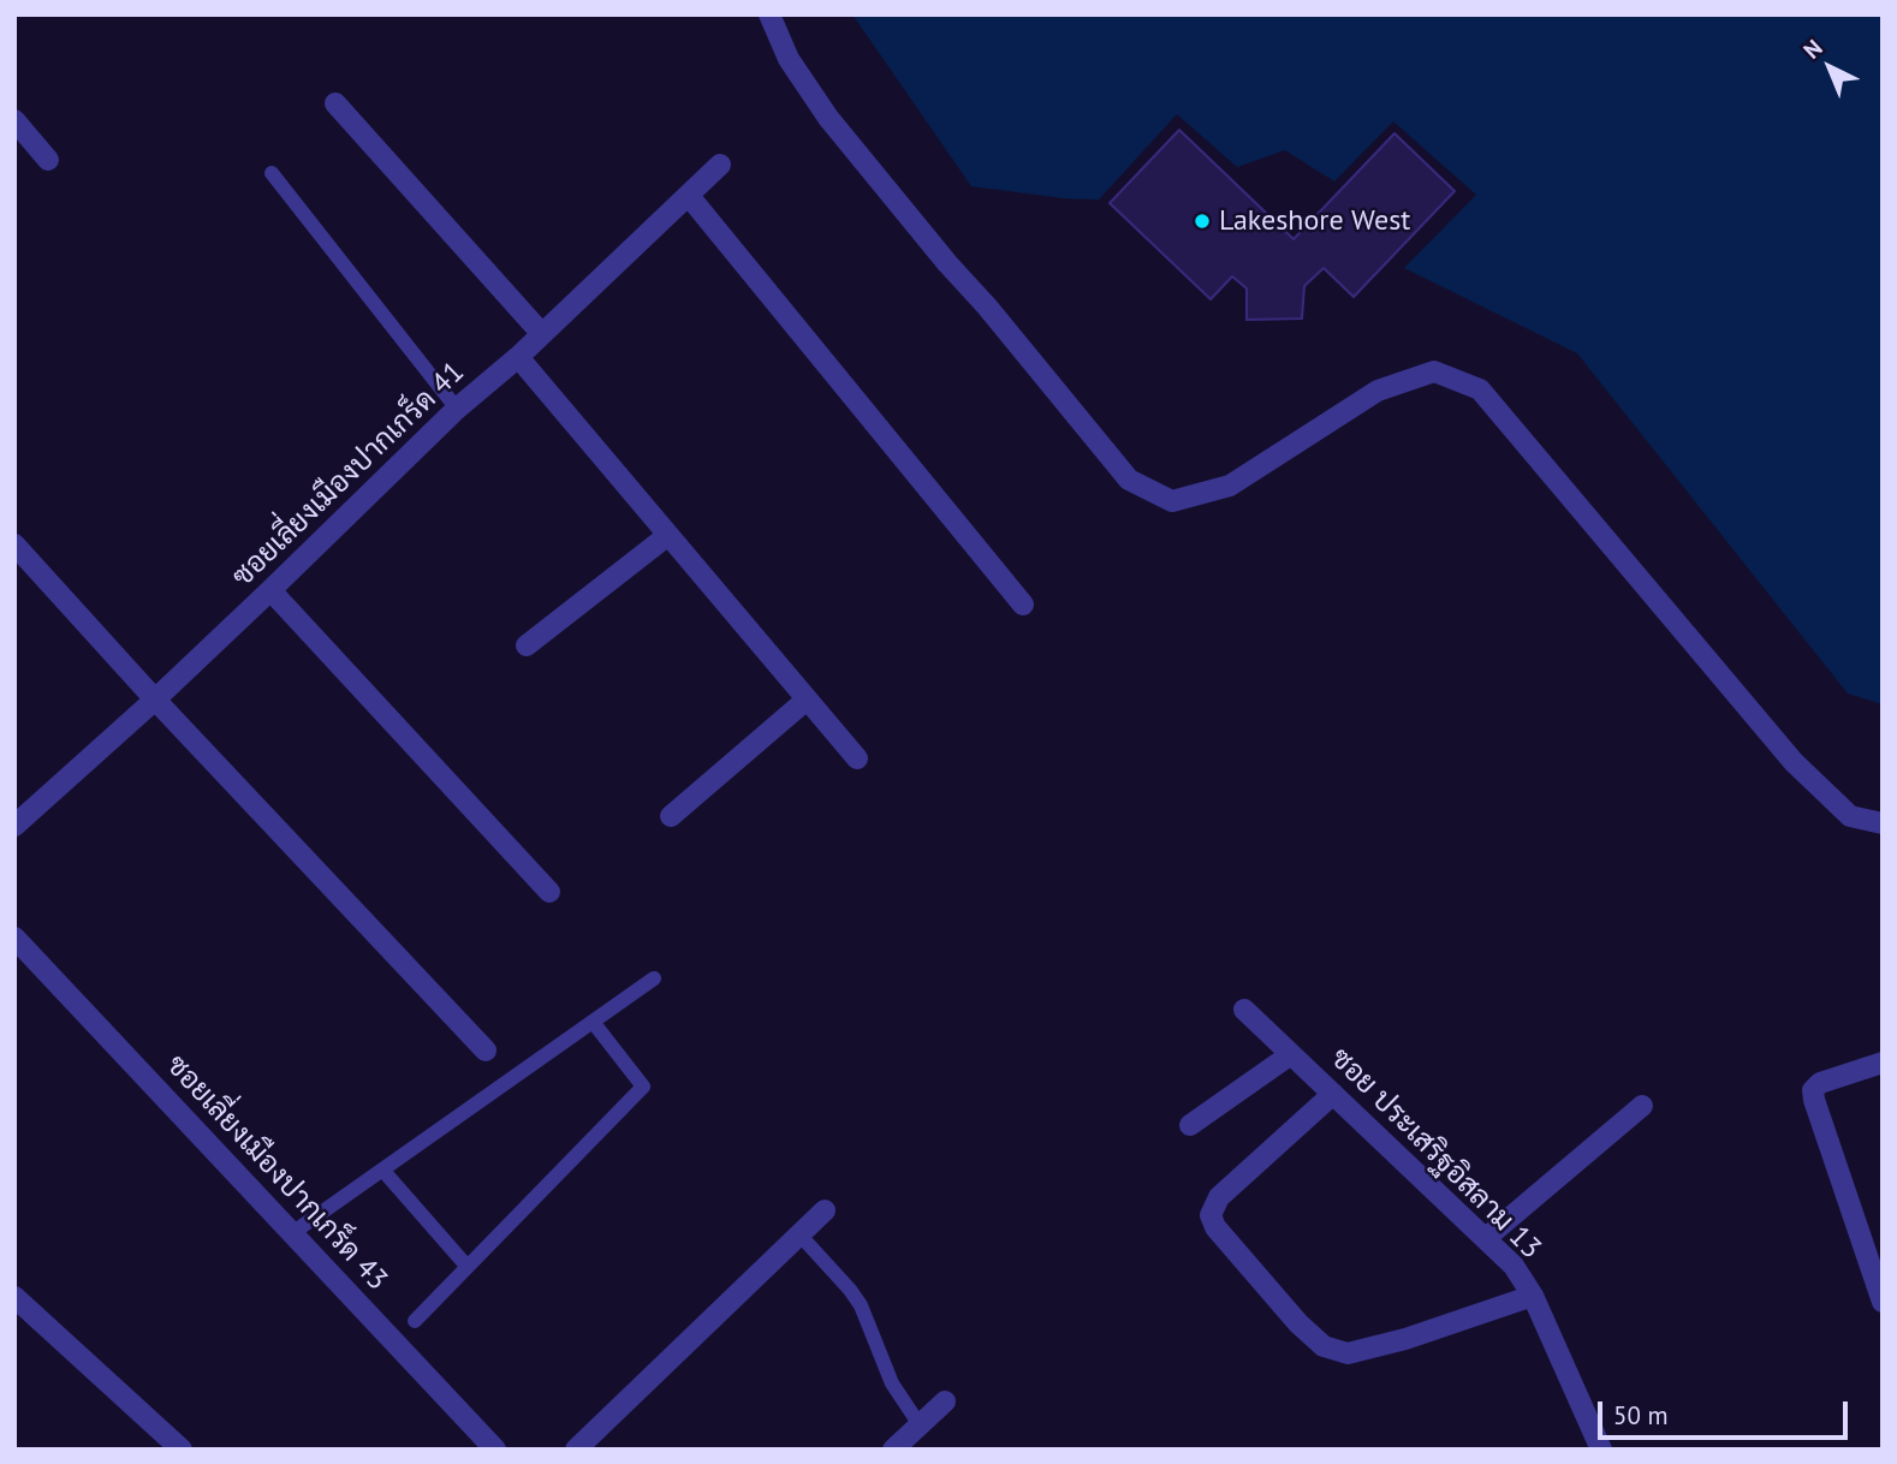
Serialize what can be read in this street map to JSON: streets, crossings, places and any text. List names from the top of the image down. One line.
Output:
{"streets":{"street":["ซอยเลี่ยงเมืองปากเกร็ด 41","ซอย ประเสริฐอิสลาม 13","ซอยเลี่ยงเมืองปากเกร็ด 43"]},"places":["Lakeshore West"],"scale_bar":"50 m","north":"top left"}
